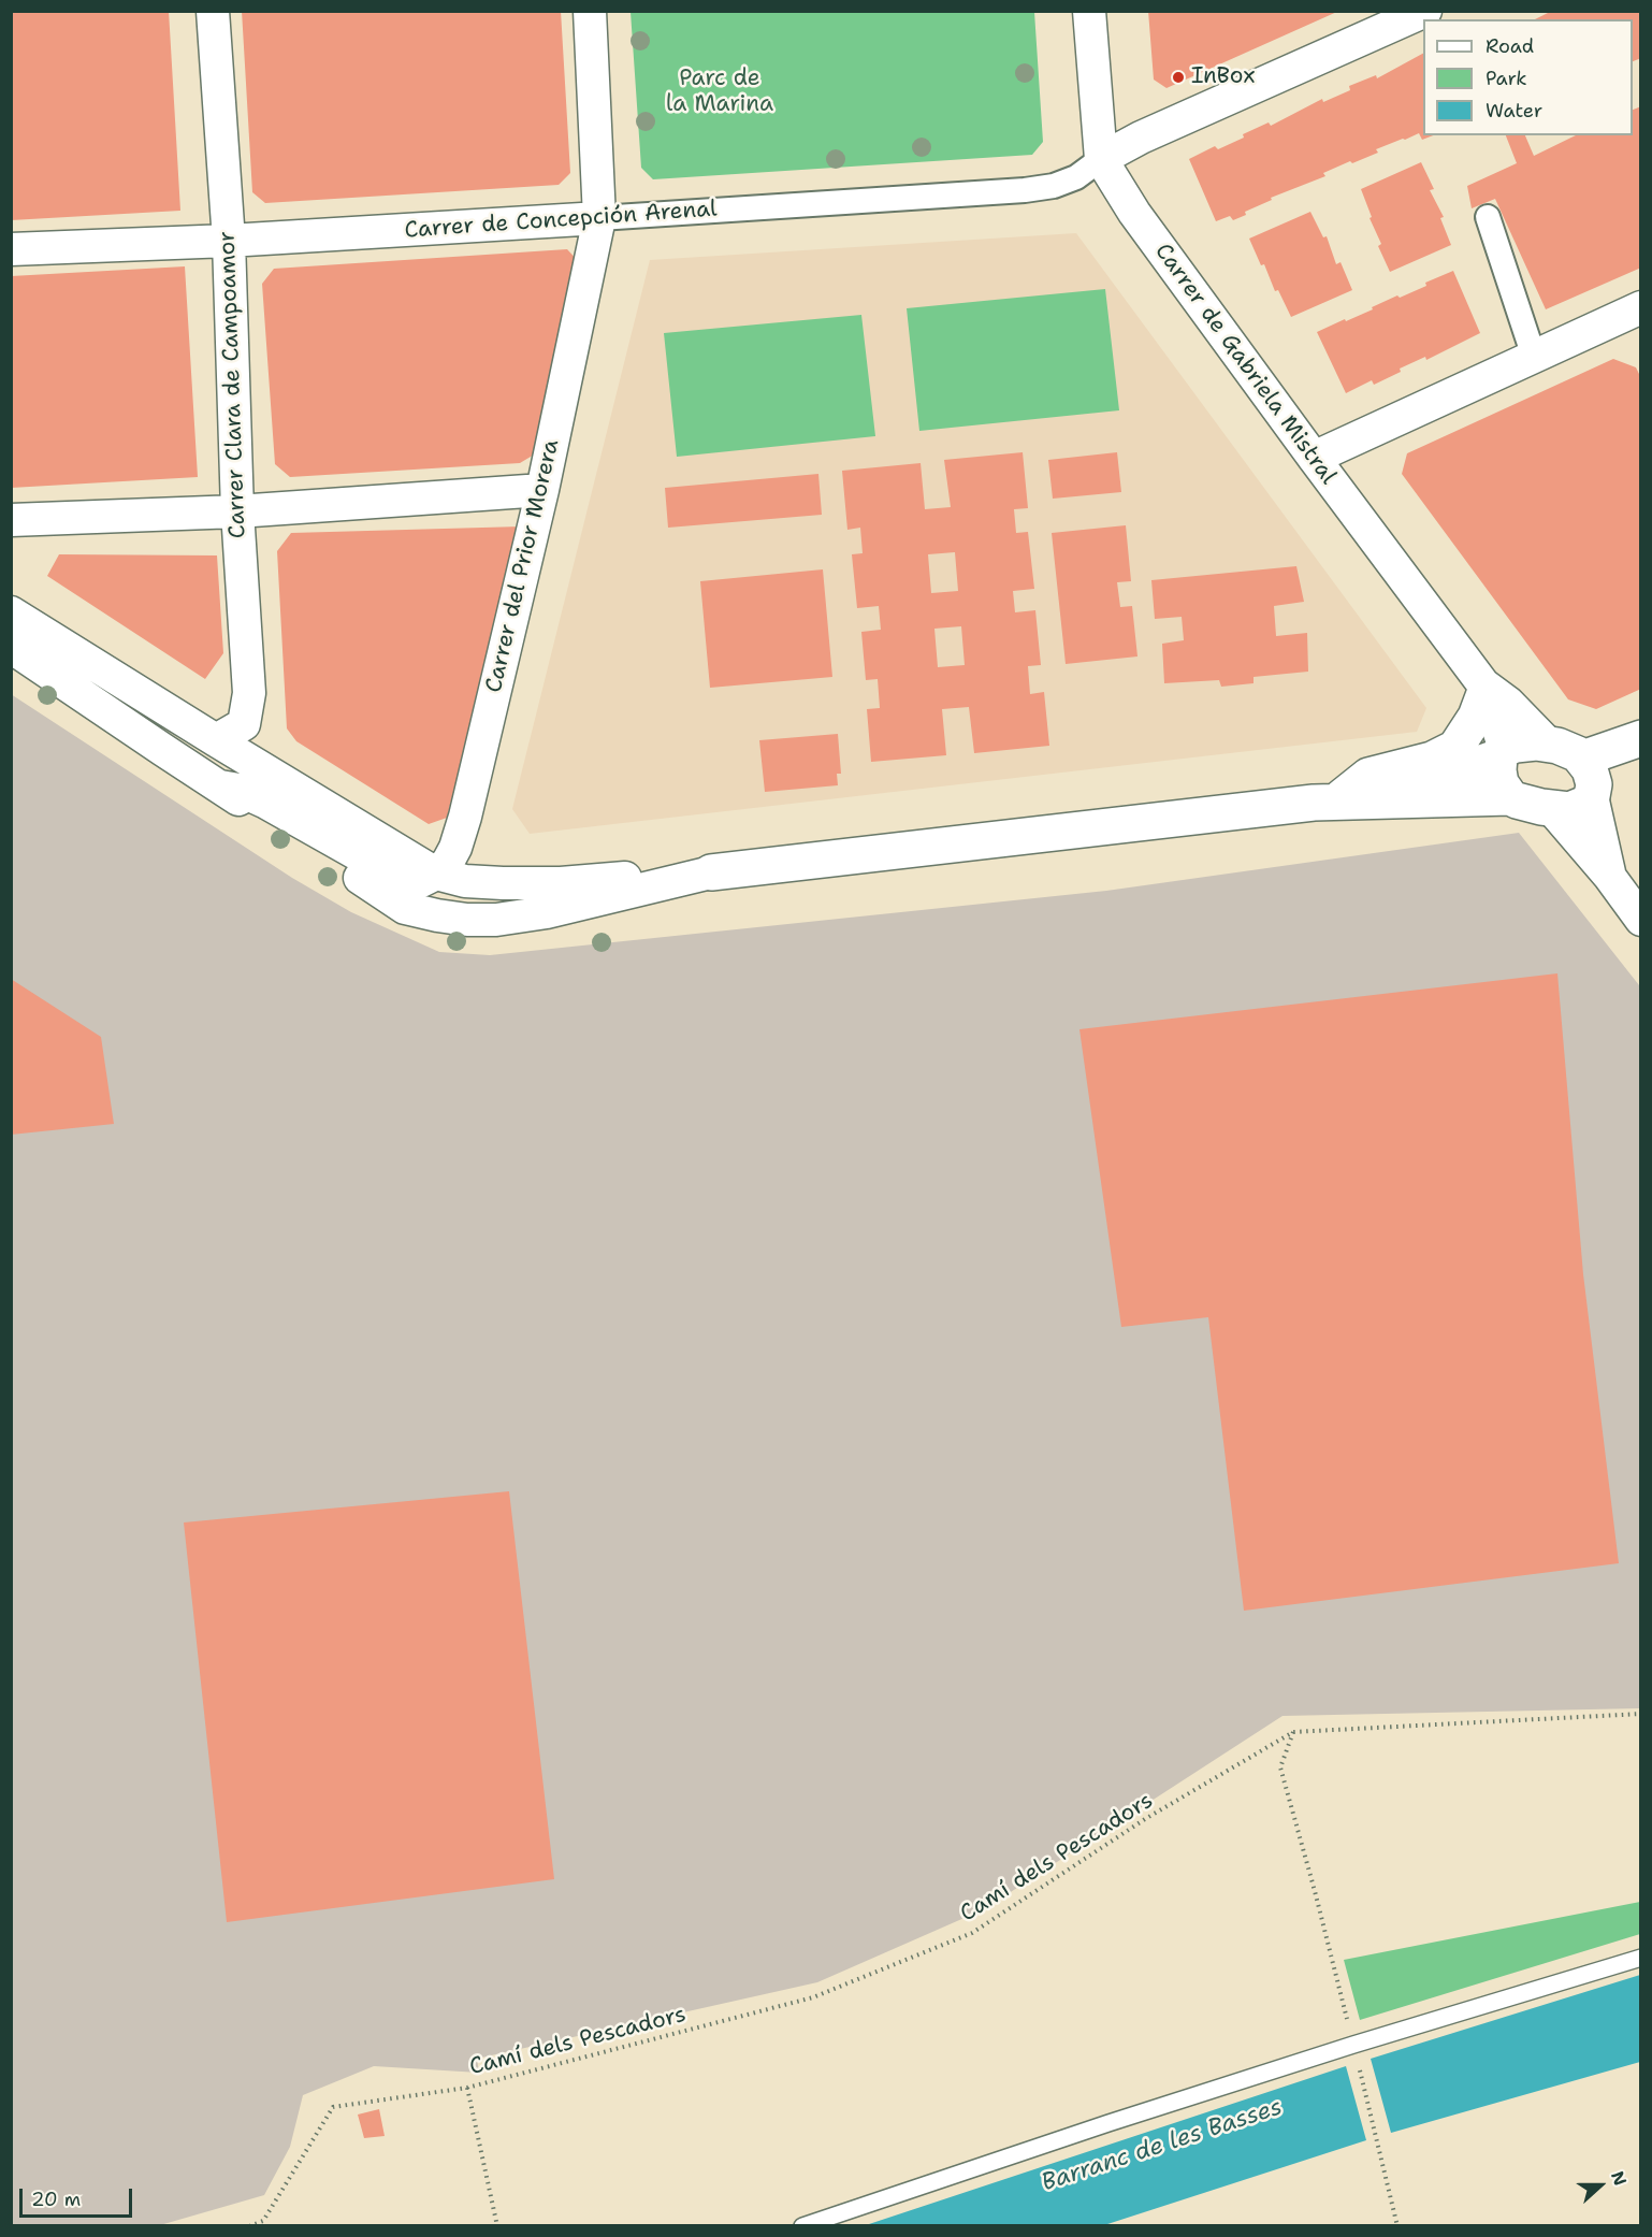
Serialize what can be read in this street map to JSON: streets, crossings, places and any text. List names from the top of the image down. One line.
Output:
{"streets":{"street":["Carrer de Concepción Arenal","Carrer de Gabriela Mistral","Carrer Clara de Campoamor","Carrer del Prior Morera"],"path":["Camí dels Pescadors"]},"crossings":[["Carrer de Concepción Arenal","Carrer de Gabriela Mistral"],["Carrer de Concepción Arenal","Carrer Clara de Campoamor"],["Carrer de Concepción Arenal","Carrer del Prior Morera"]],"water":["Barranc de les Basses"],"parks":["Parc de la Marina"],"places":["InBox"],"legend":["Road","Park","Water"],"scale_bar":"20 m","north":"right"}
